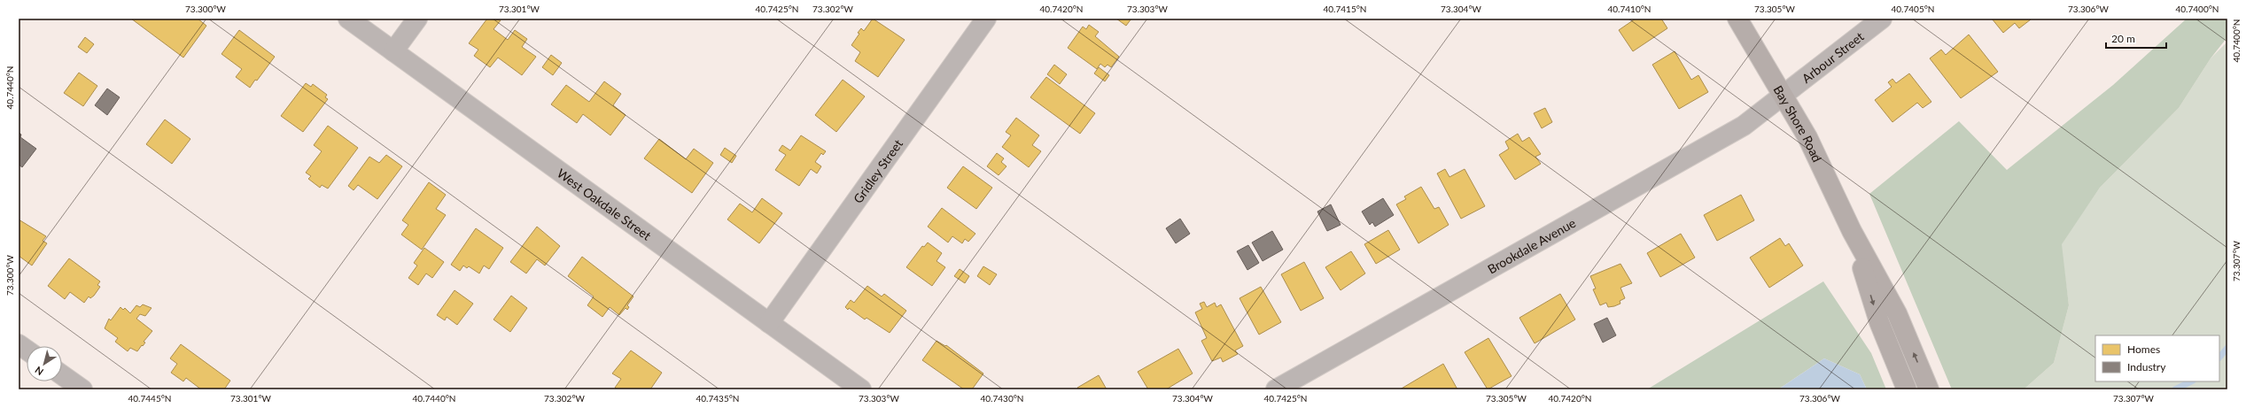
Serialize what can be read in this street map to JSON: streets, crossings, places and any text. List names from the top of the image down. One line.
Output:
{"streets":{"main road":["Bay Shore Road"],"street":["Arbour Street","Gridley Street","West Oakdale Street","Brookdale Avenue"]},"crossings":[["Arbour Street","Bay Shore Road"],["Arbour Street","Brookdale Avenue"],["Bay Shore Road","Brookdale Avenue"],["Gridley Street","West Oakdale Street"]],"legend":["Homes","Industry"],"scale_bar":"20 m","north":"bottom left","coordinates":["73.300°W","73.301°W","40.7425°N","73.302°W","40.7420°N","73.303°W","40.7415°N","73.304°W","40.7410°N","73.305°W","40.7405°N","73.306°W","40.7400°N","40.7440°N","73.307°W","40.7445°N","40.7435°N","40.7430°N"]}
